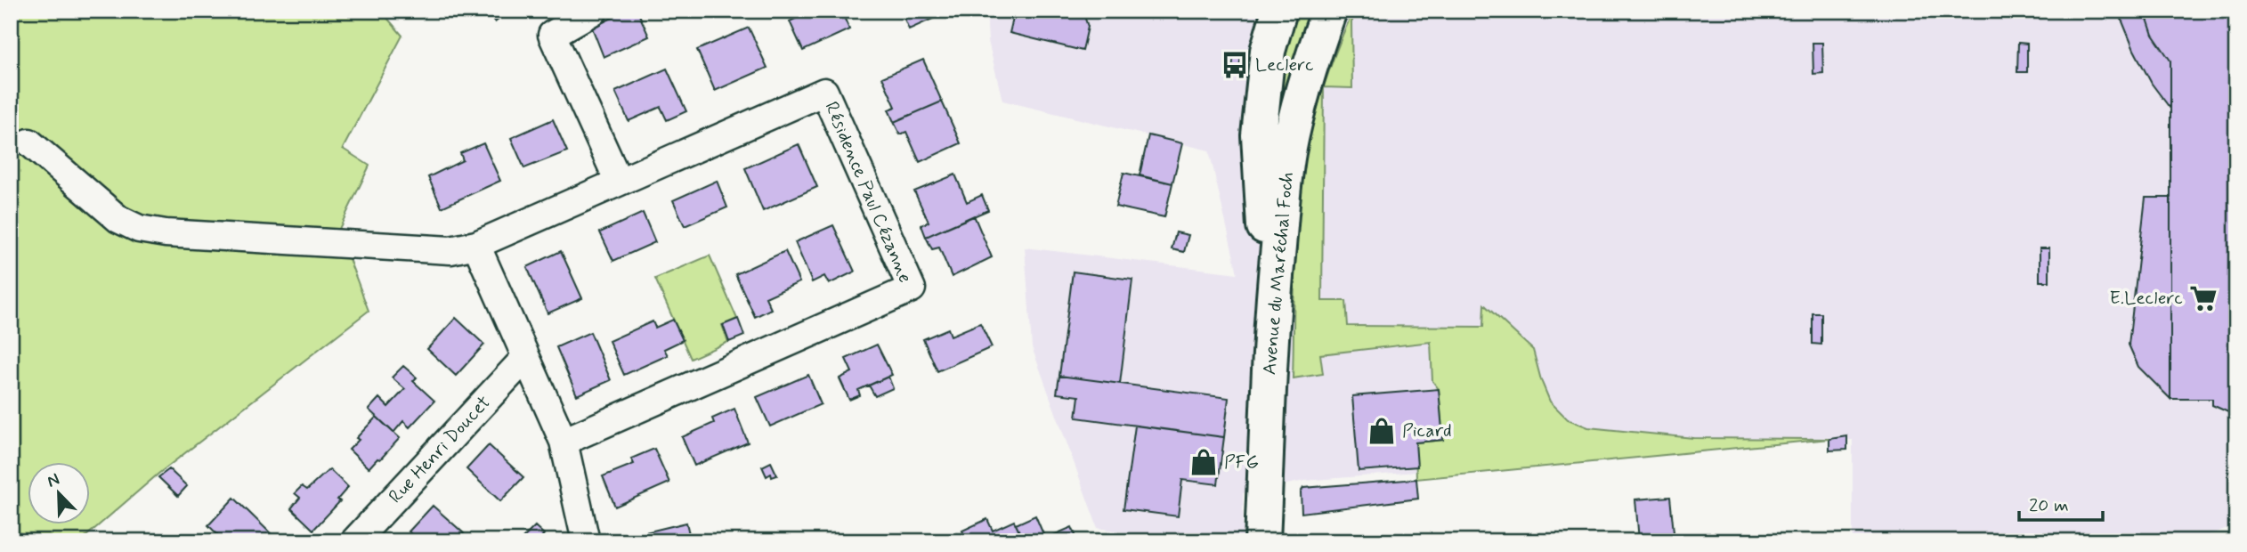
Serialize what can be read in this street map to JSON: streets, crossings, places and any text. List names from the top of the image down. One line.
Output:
{"streets":{"street":["Résidence Paul Cézanne","Avenue du Maréchal Foch","Rue Henri Doucet"]},"places":{"bus stop":["Leclerc"],"supermarket":["E.Leclerc"],"shop":["Picard","PFG"]},"scale_bar":"20 m","north":"top left"}
